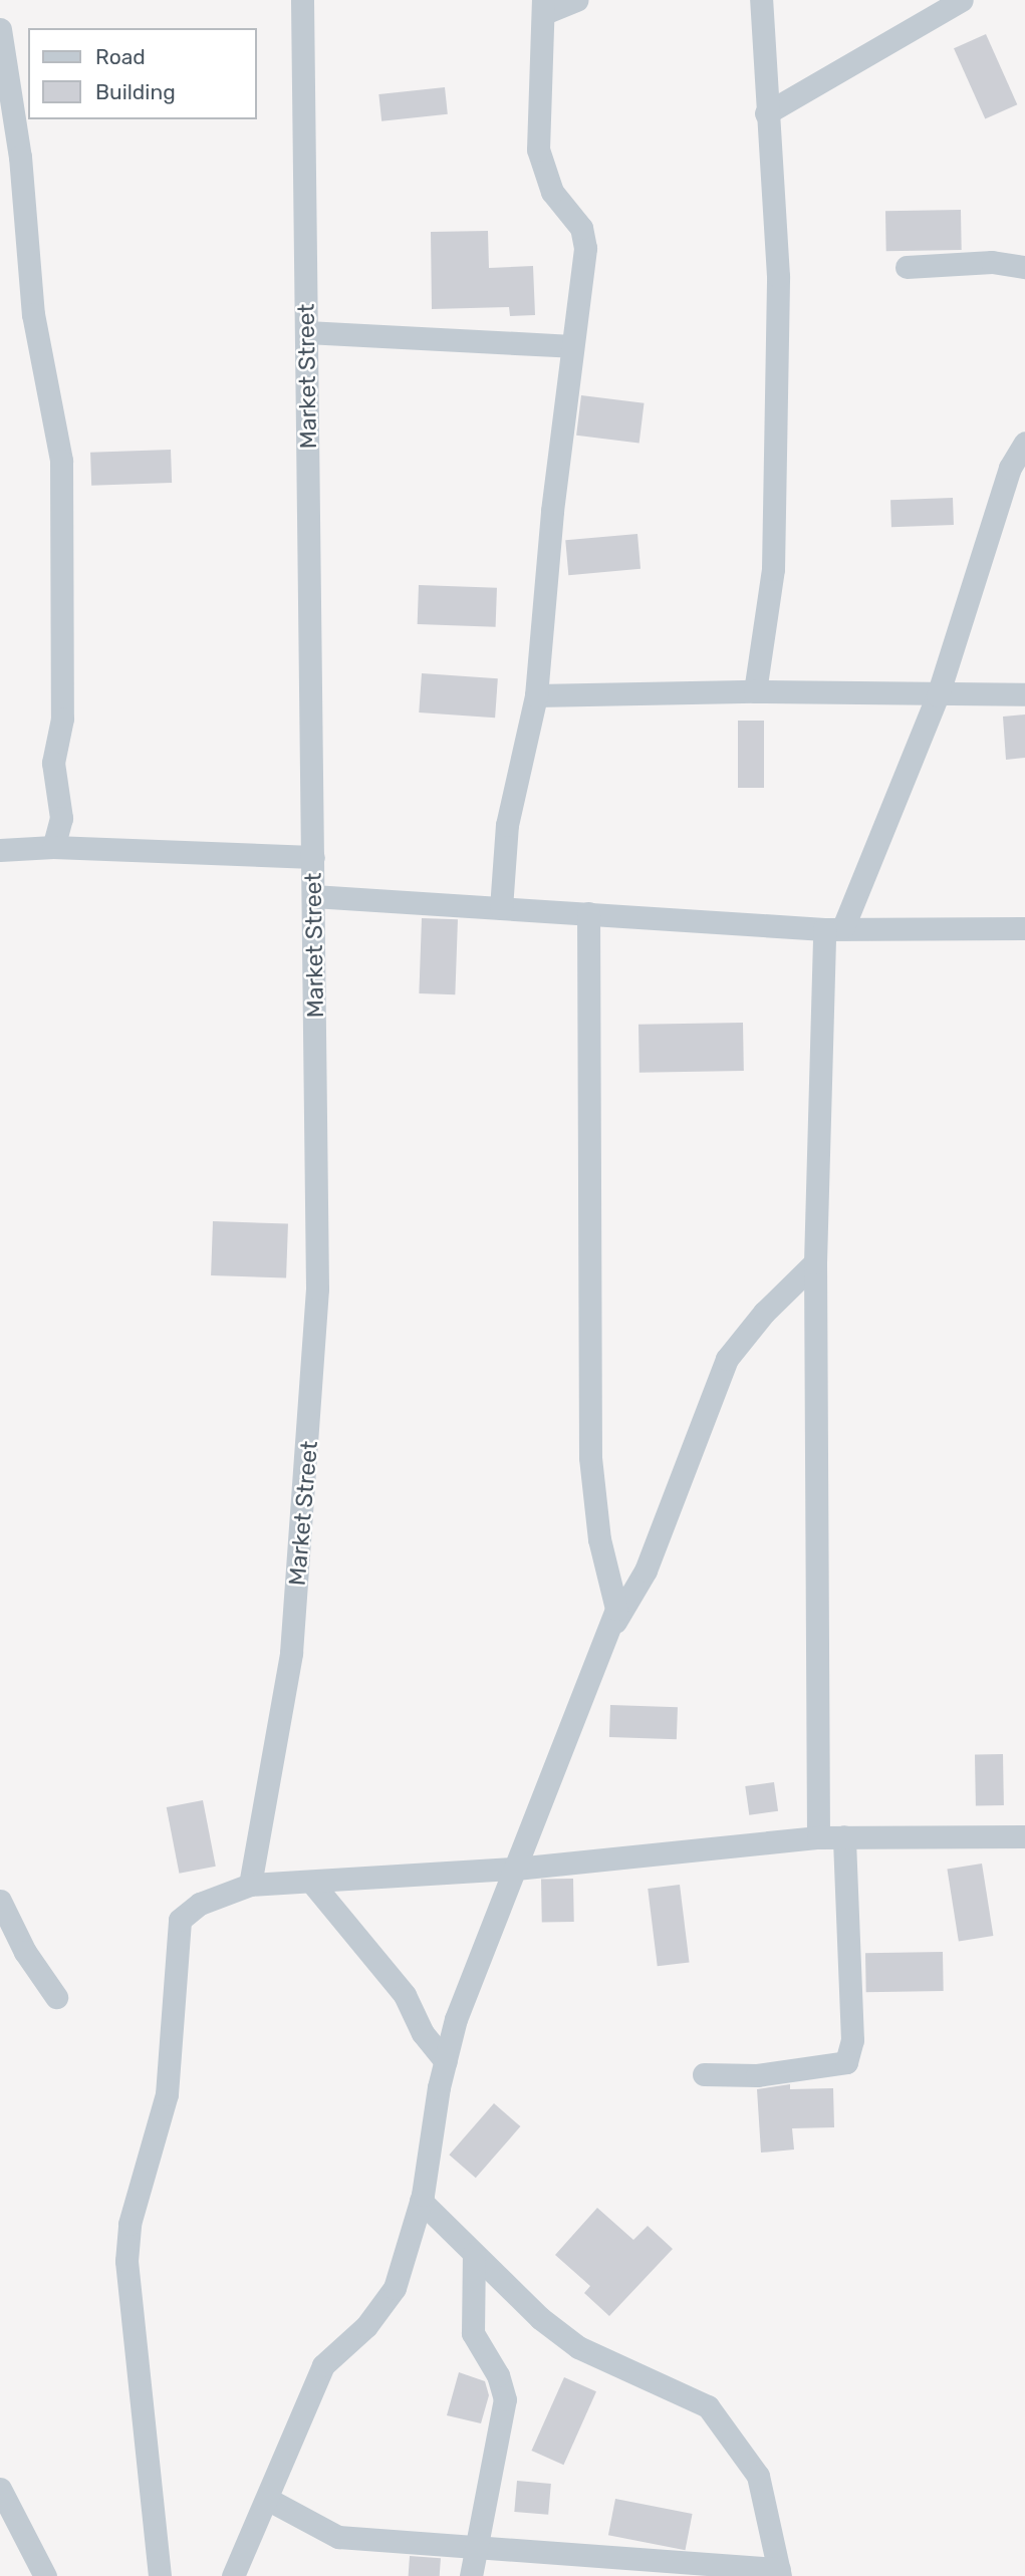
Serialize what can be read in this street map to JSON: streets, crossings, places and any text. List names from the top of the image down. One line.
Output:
{"streets":{"street":["Market Street"]},"legend":["Road","Building"]}
